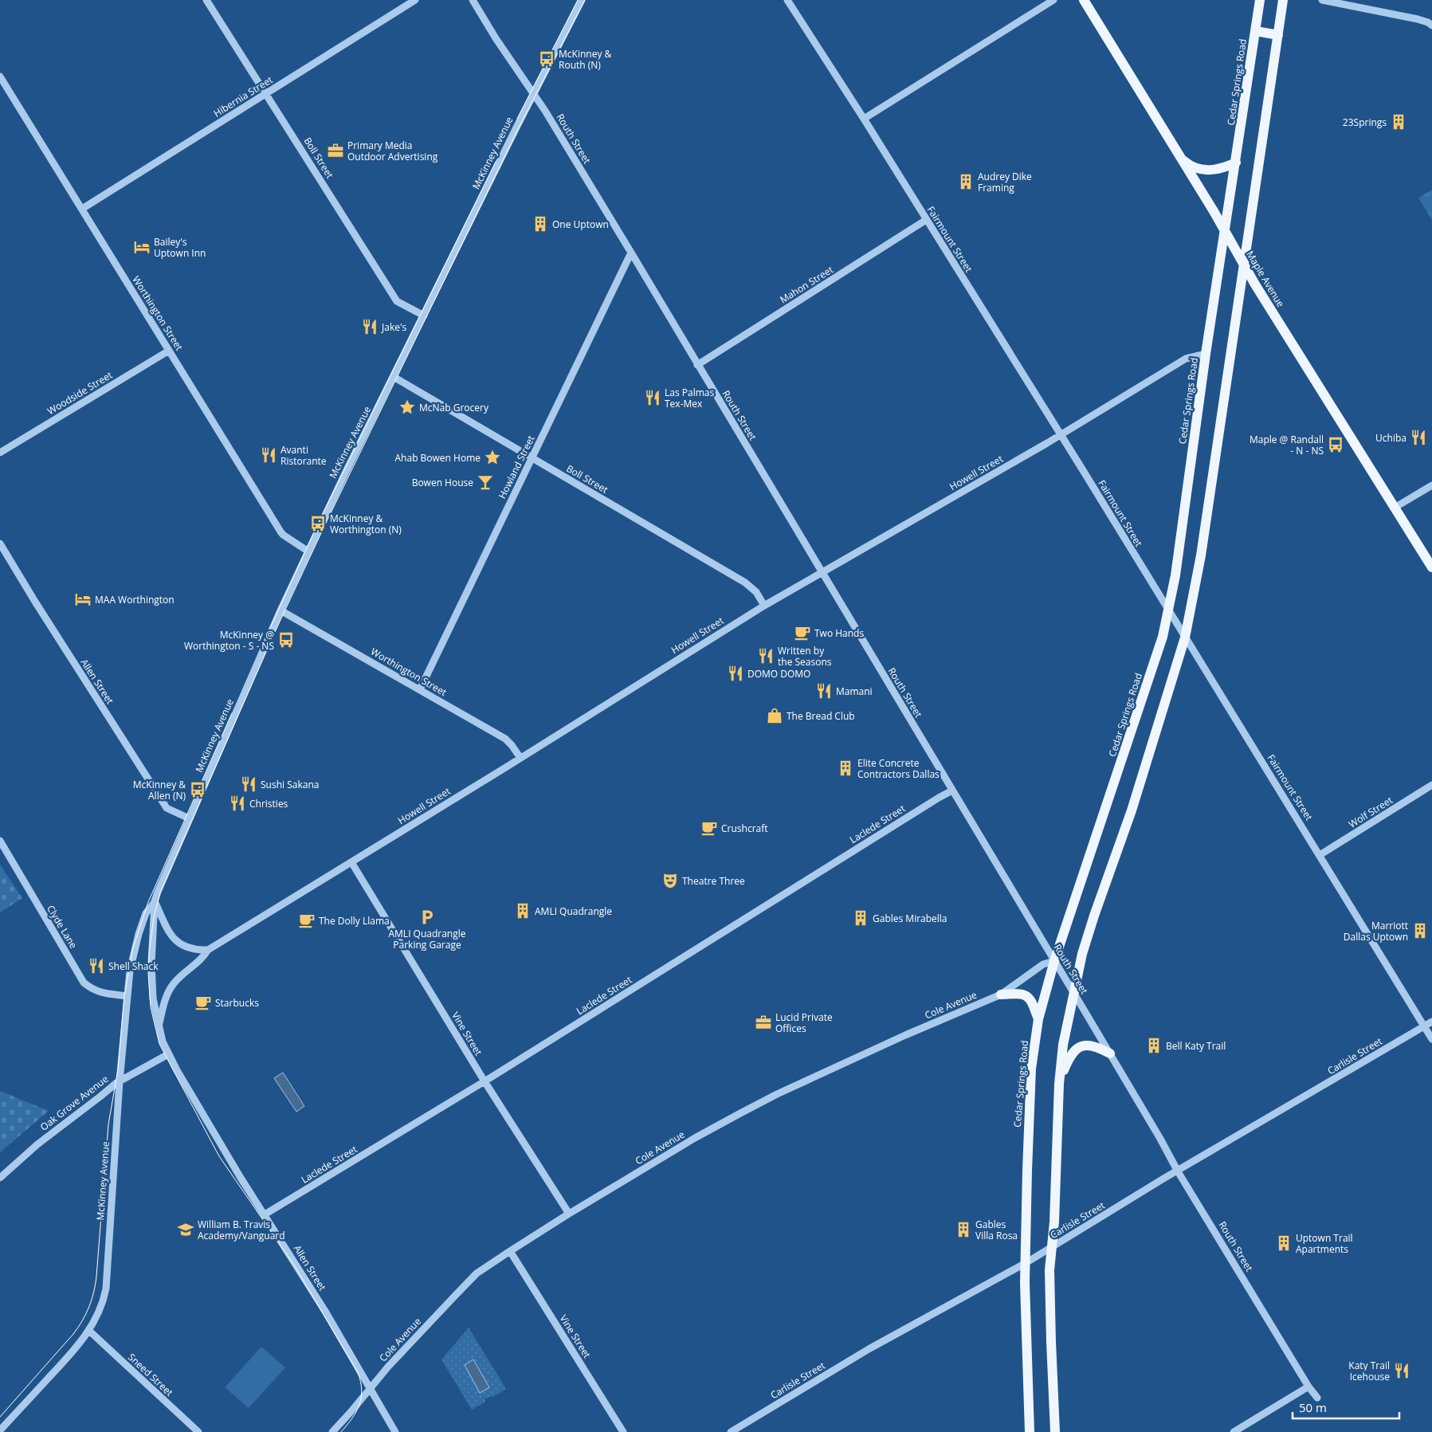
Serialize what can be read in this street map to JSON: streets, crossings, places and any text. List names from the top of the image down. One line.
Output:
{"streets":{"main road":["Cedar Springs Road","Maple Avenue"],"street":["Hibernia Street","Routh Street","McKinney Avenue","Boll Street","Fairmount Street","Mahon Street","Worthington Street","Woodside Street","Howland Street","Howell Street","Allen Street","Wolf Street","Laclede Street","Clyde Lane","Cole Avenue","Vine Street","Carlisle Street","Oak Grove Avenue","Sneed Street"]},"crossings":[["Cedar Springs Road","Routh Street"],["Cedar Springs Road","Fairmount Street"],["Cedar Springs Road","Maple Avenue"],["Cedar Springs Road","Howell Street"],["Cedar Springs Road","Cole Avenue"],["Cedar Springs Road","Carlisle Street"],["Hibernia Street","Boll Street"],["Hibernia Street","Worthington Street"],["Routh Street","McKinney Avenue"],["Routh Street","Mahon Street"],["Routh Street","Howland Street"],["Routh Street","Howell Street"],["Routh Street","Laclede Street"],["Routh Street","Cole Avenue"],["Routh Street","Carlisle Street"],["McKinney Avenue","Boll Street"],["McKinney Avenue","Worthington Street"],["McKinney Avenue","Howell Street"],["McKinney Avenue","Allen Street"],["McKinney Avenue","Clyde Lane"],["McKinney Avenue","Oak Grove Avenue"],["McKinney Avenue","Sneed Street"],["Boll Street","Howland Street"],["Boll Street","Howell Street"],["Fairmount Street","Mahon Street"],["Fairmount Street","Howell Street"],["Fairmount Street","Wolf Street"],["Fairmount Street","Carlisle Street"],["Worthington Street","Woodside Street"],["Worthington Street","Howland Street"],["Worthington Street","Howell Street"],["Howell Street","Vine Street"],["Allen Street","Laclede Street"],["Allen Street","Cole Avenue"],["Allen Street","Oak Grove Avenue"],["Laclede Street","Vine Street"],["Cole Avenue","Vine Street"]],"places":{"bus stop":["McKinney & Routh (N)","Maple @ Randall - N - NS","McKinney & Worthington (N)","McKinney @ Worthington - S - NS","McKinney & Allen (N)"],"building":["23Springs","Audrey Dike Framing","One Uptown","Elite Concrete Contractors Dallas","AMLI Quadrangle","Gables Mirabella","Marriott Dallas Uptown","Bell Katy Trail","Gables Villa Rosa","Uptown Trail Apartments"],"office":["Primary Media Outdoor Advertising","Lucid Private Offices"],"hotel":["Bailey's Uptown Inn","MAA Worthington"],"restaurant":["Jake's","Las Palmas Tex-Mex","Uchiba","Avanti Ristorante","Written by the Seasons","DOMO DOMO","Mamani","Sushi Sakana","Christies","Shell Shack","Katy Trail Icehouse"],"place":["McNab Grocery","Ahab Bowen Home"],"bar":["Bowen House"],"cafe":["Two Hands","Crushcraft","The Dolly Llama","Starbucks"],"shop":["The Bread Club"],"theatre":["Theatre Three"],"parking":["AMLI Quadrangle Parking Garage"],"school or university":["William B. Travis Academy/Vanguard"]},"scale_bar":"50 m"}
